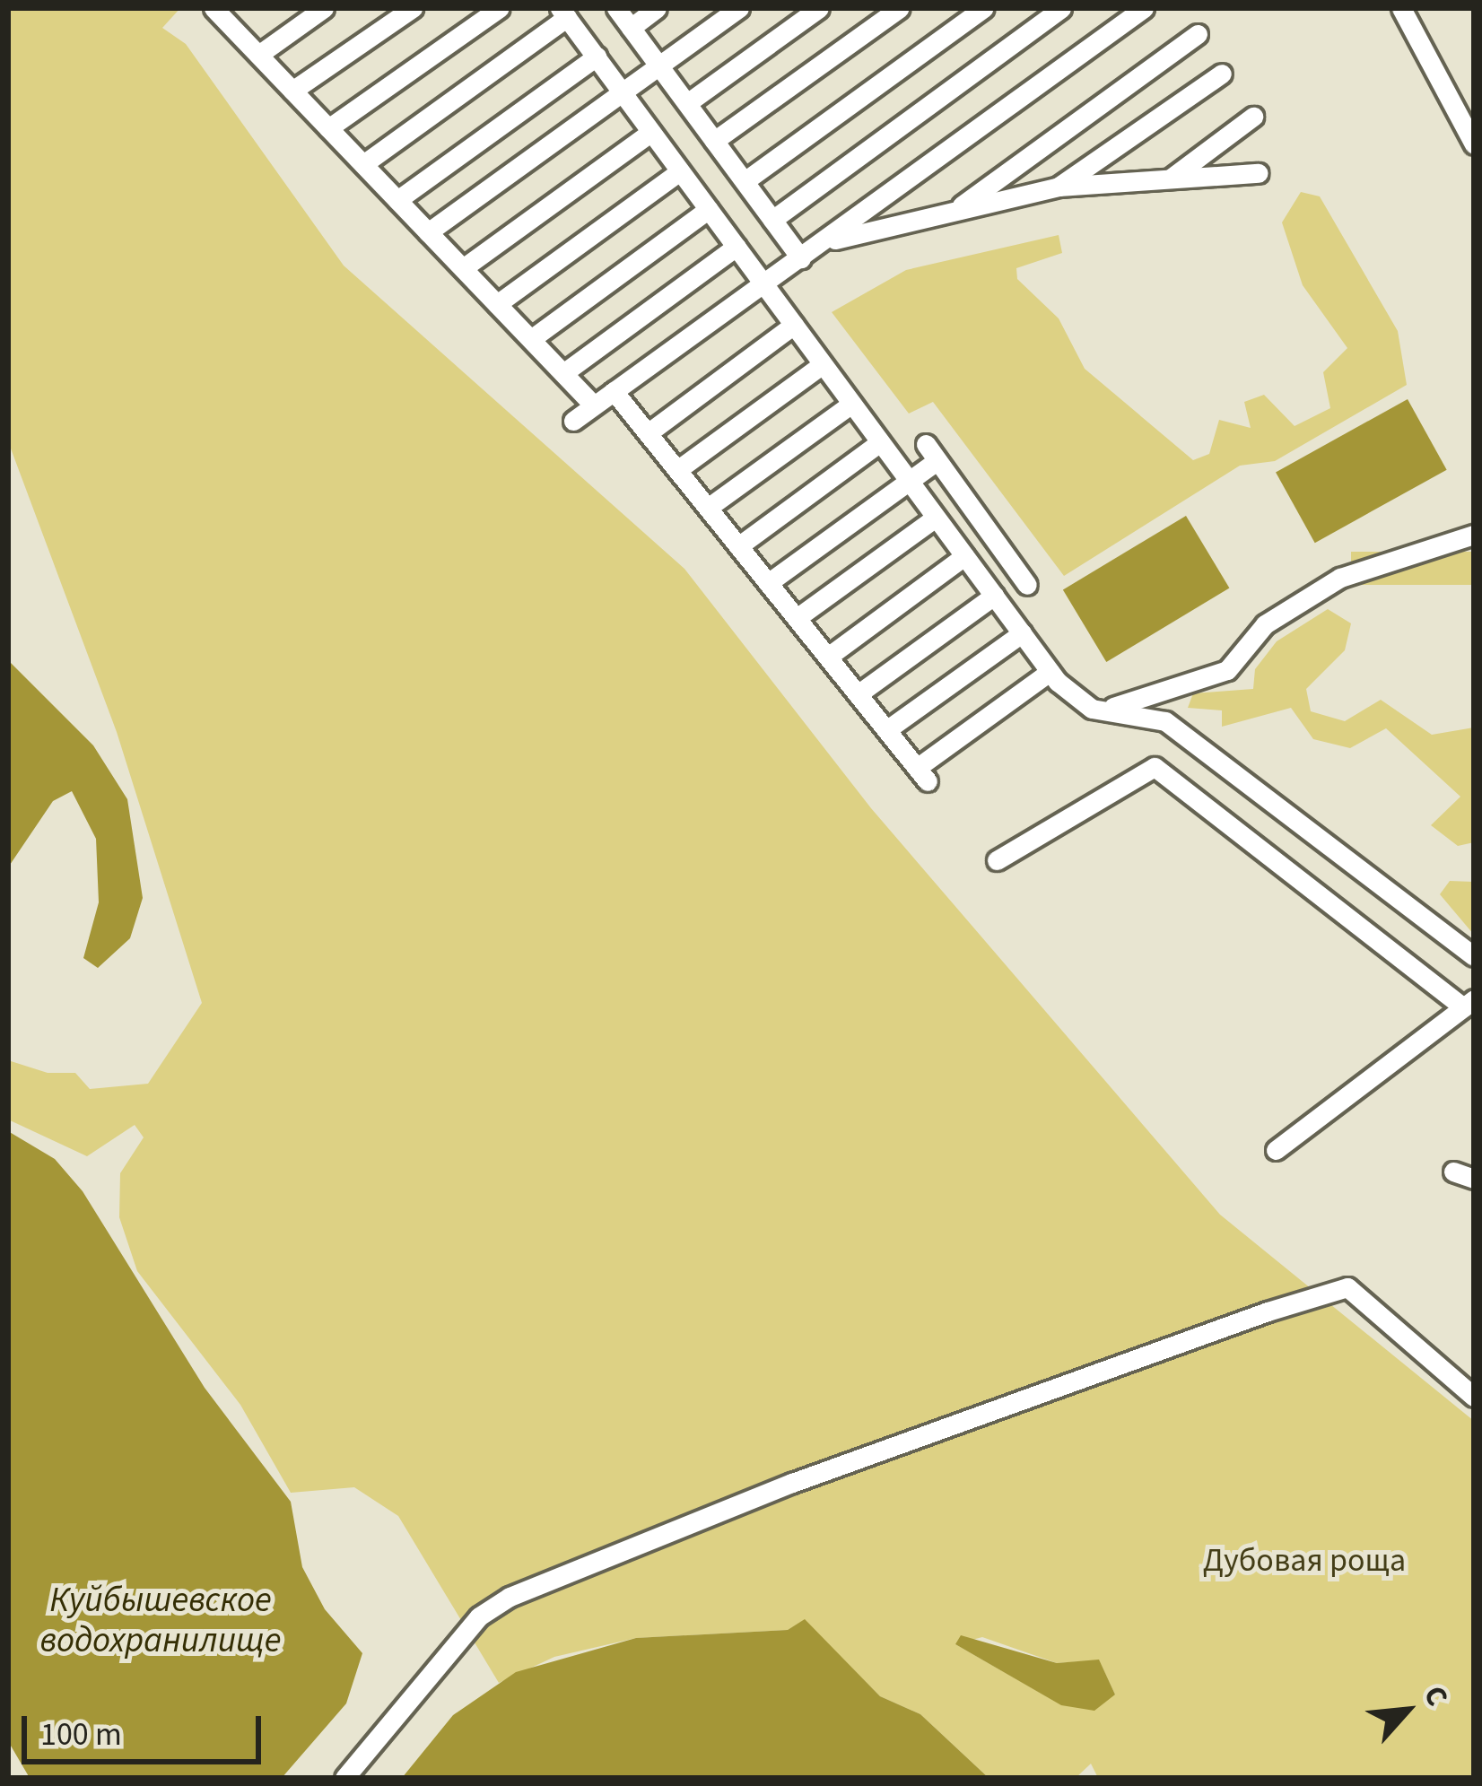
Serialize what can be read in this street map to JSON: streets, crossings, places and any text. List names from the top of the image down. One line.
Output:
{"water":["Куйбышевское водохранилище"],"parks":["Дубовая роща"],"scale_bar":"100 m","north":"top right"}
